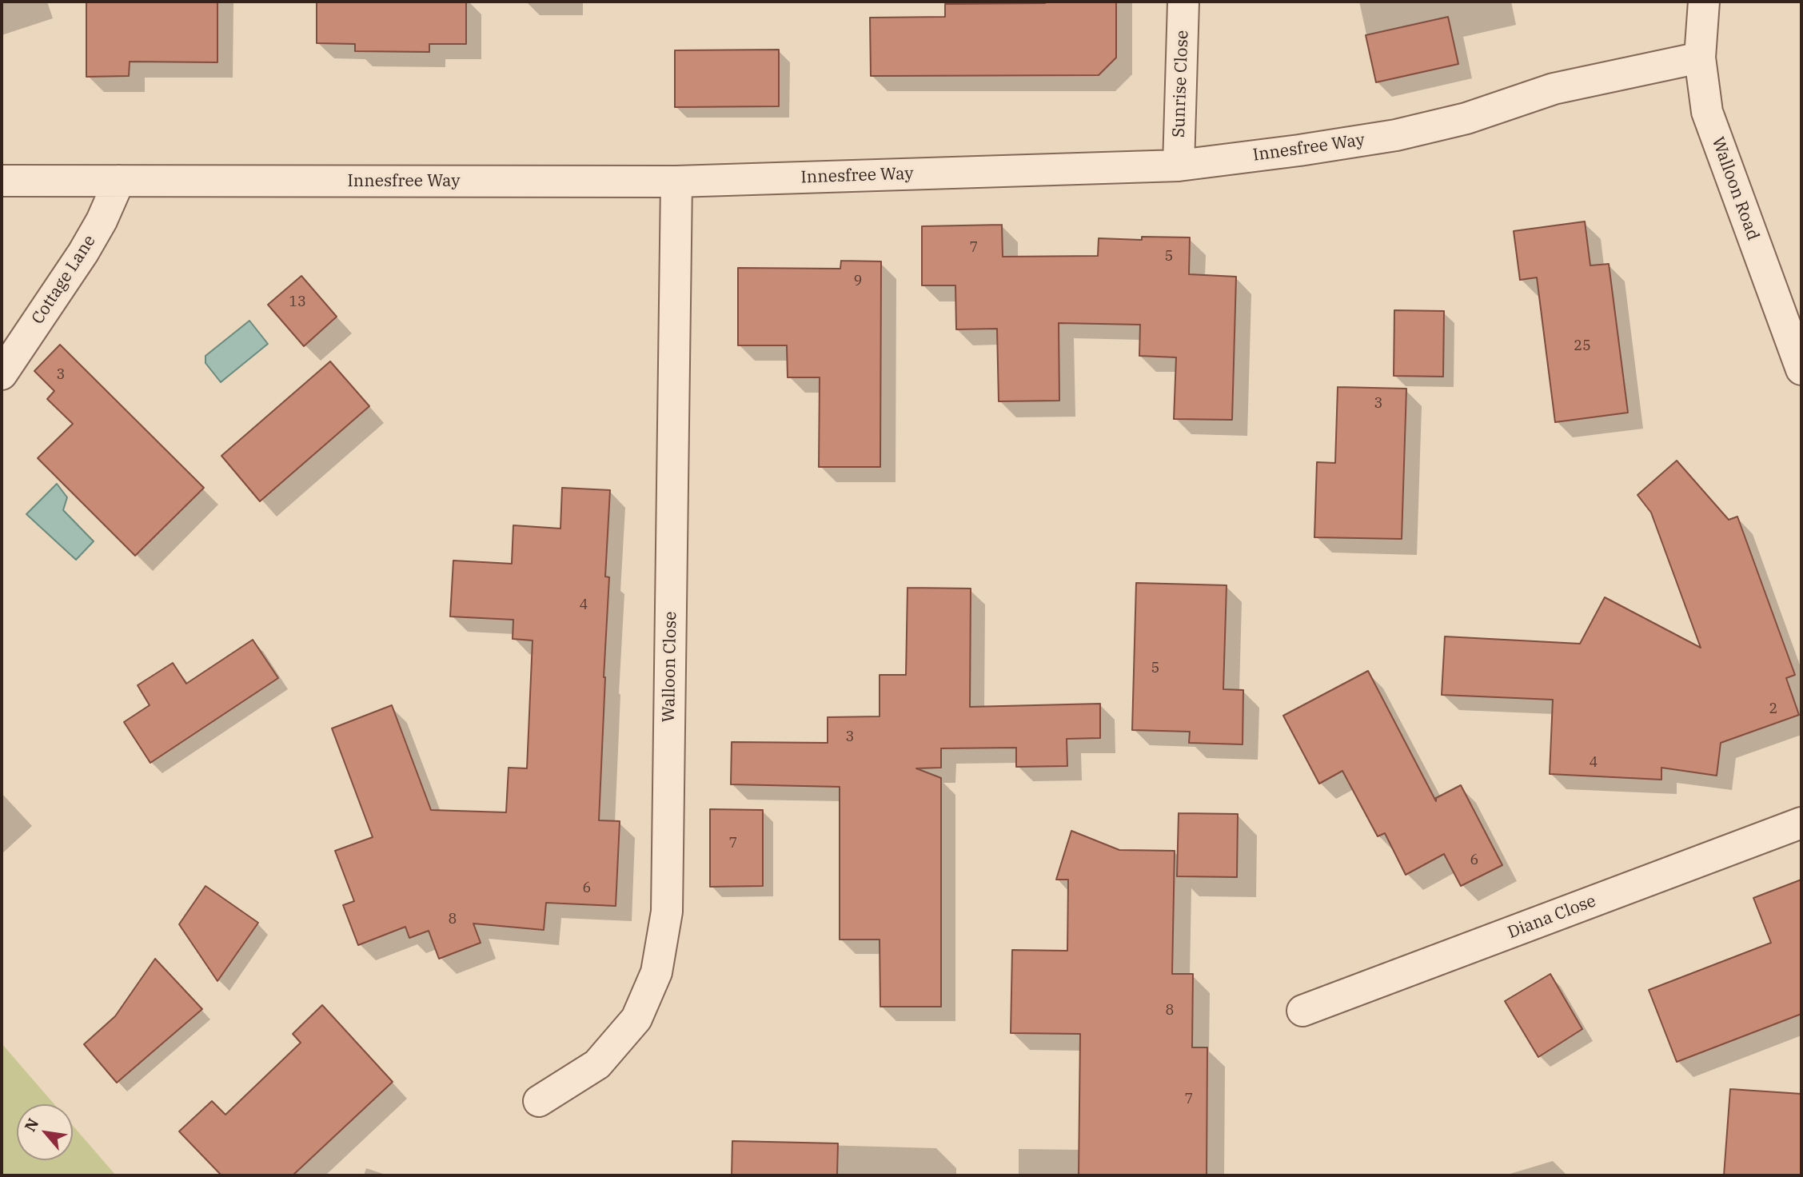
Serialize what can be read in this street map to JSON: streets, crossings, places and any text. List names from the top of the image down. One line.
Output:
{"streets":{"street":["Sunrise Close","Innesfree Way","Walloon Road","Cottage Lane","Walloon Close","Diana Close"]},"crossings":[["Sunrise Close","Innesfree Way"],["Innesfree Way","Walloon Road"],["Innesfree Way","Cottage Lane"],["Innesfree Way","Walloon Close"]],"house_numbers":["7","5","9","13","25","3","3","4","5","2","3","4","7","6","6","8","8","7"],"north":"top left"}
